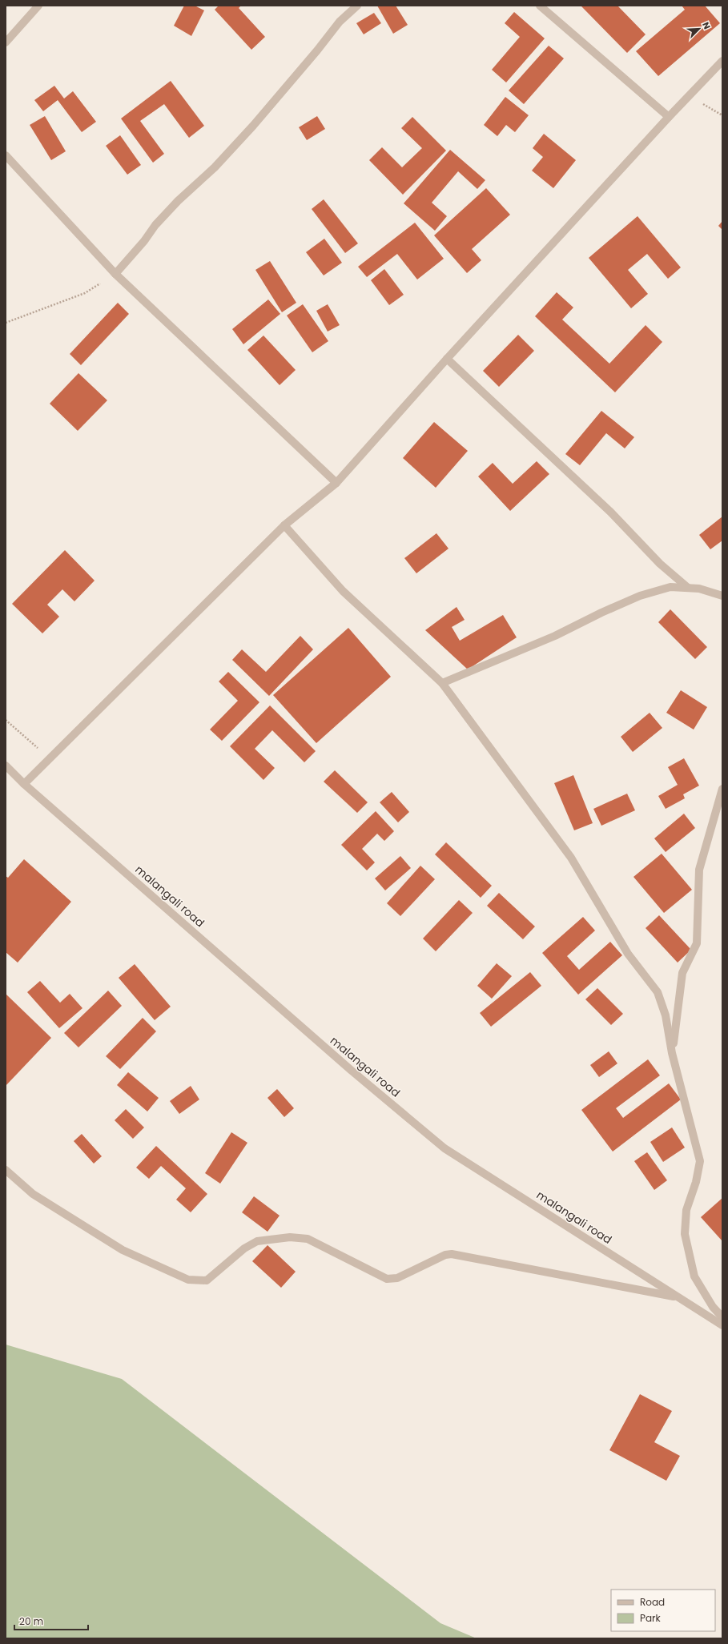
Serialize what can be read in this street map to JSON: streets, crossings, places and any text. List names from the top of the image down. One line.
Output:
{"streets":{"street":["malangali road"]},"legend":["Road","Park"],"scale_bar":"20 m","north":"top right"}
